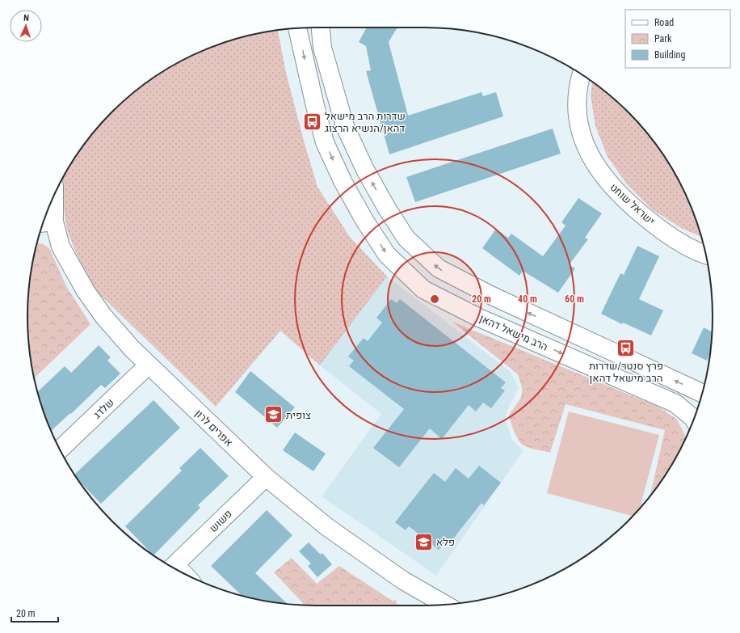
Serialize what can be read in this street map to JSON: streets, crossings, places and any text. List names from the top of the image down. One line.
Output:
{"streets":{"street":["ישראל שוחט","הרב מישאל דהאן","שלדג","אפרים לרון","פשוש"]},"crossings":[["שלדג","אפרים לרון"],["אפרים לרון","פשוש"]],"places":{"bus stop":["שדרות הרב מישאל דהאן/הנשיא הרצוג","פרץ סנטר/שדרות הרב מישאל דהאן"],"school or university":["צופית","פלא"]},"legend":["Road","Park","Building"],"scale_bar":"20 m","north":"top","rings":["20 m","40 m","60 m"]}
